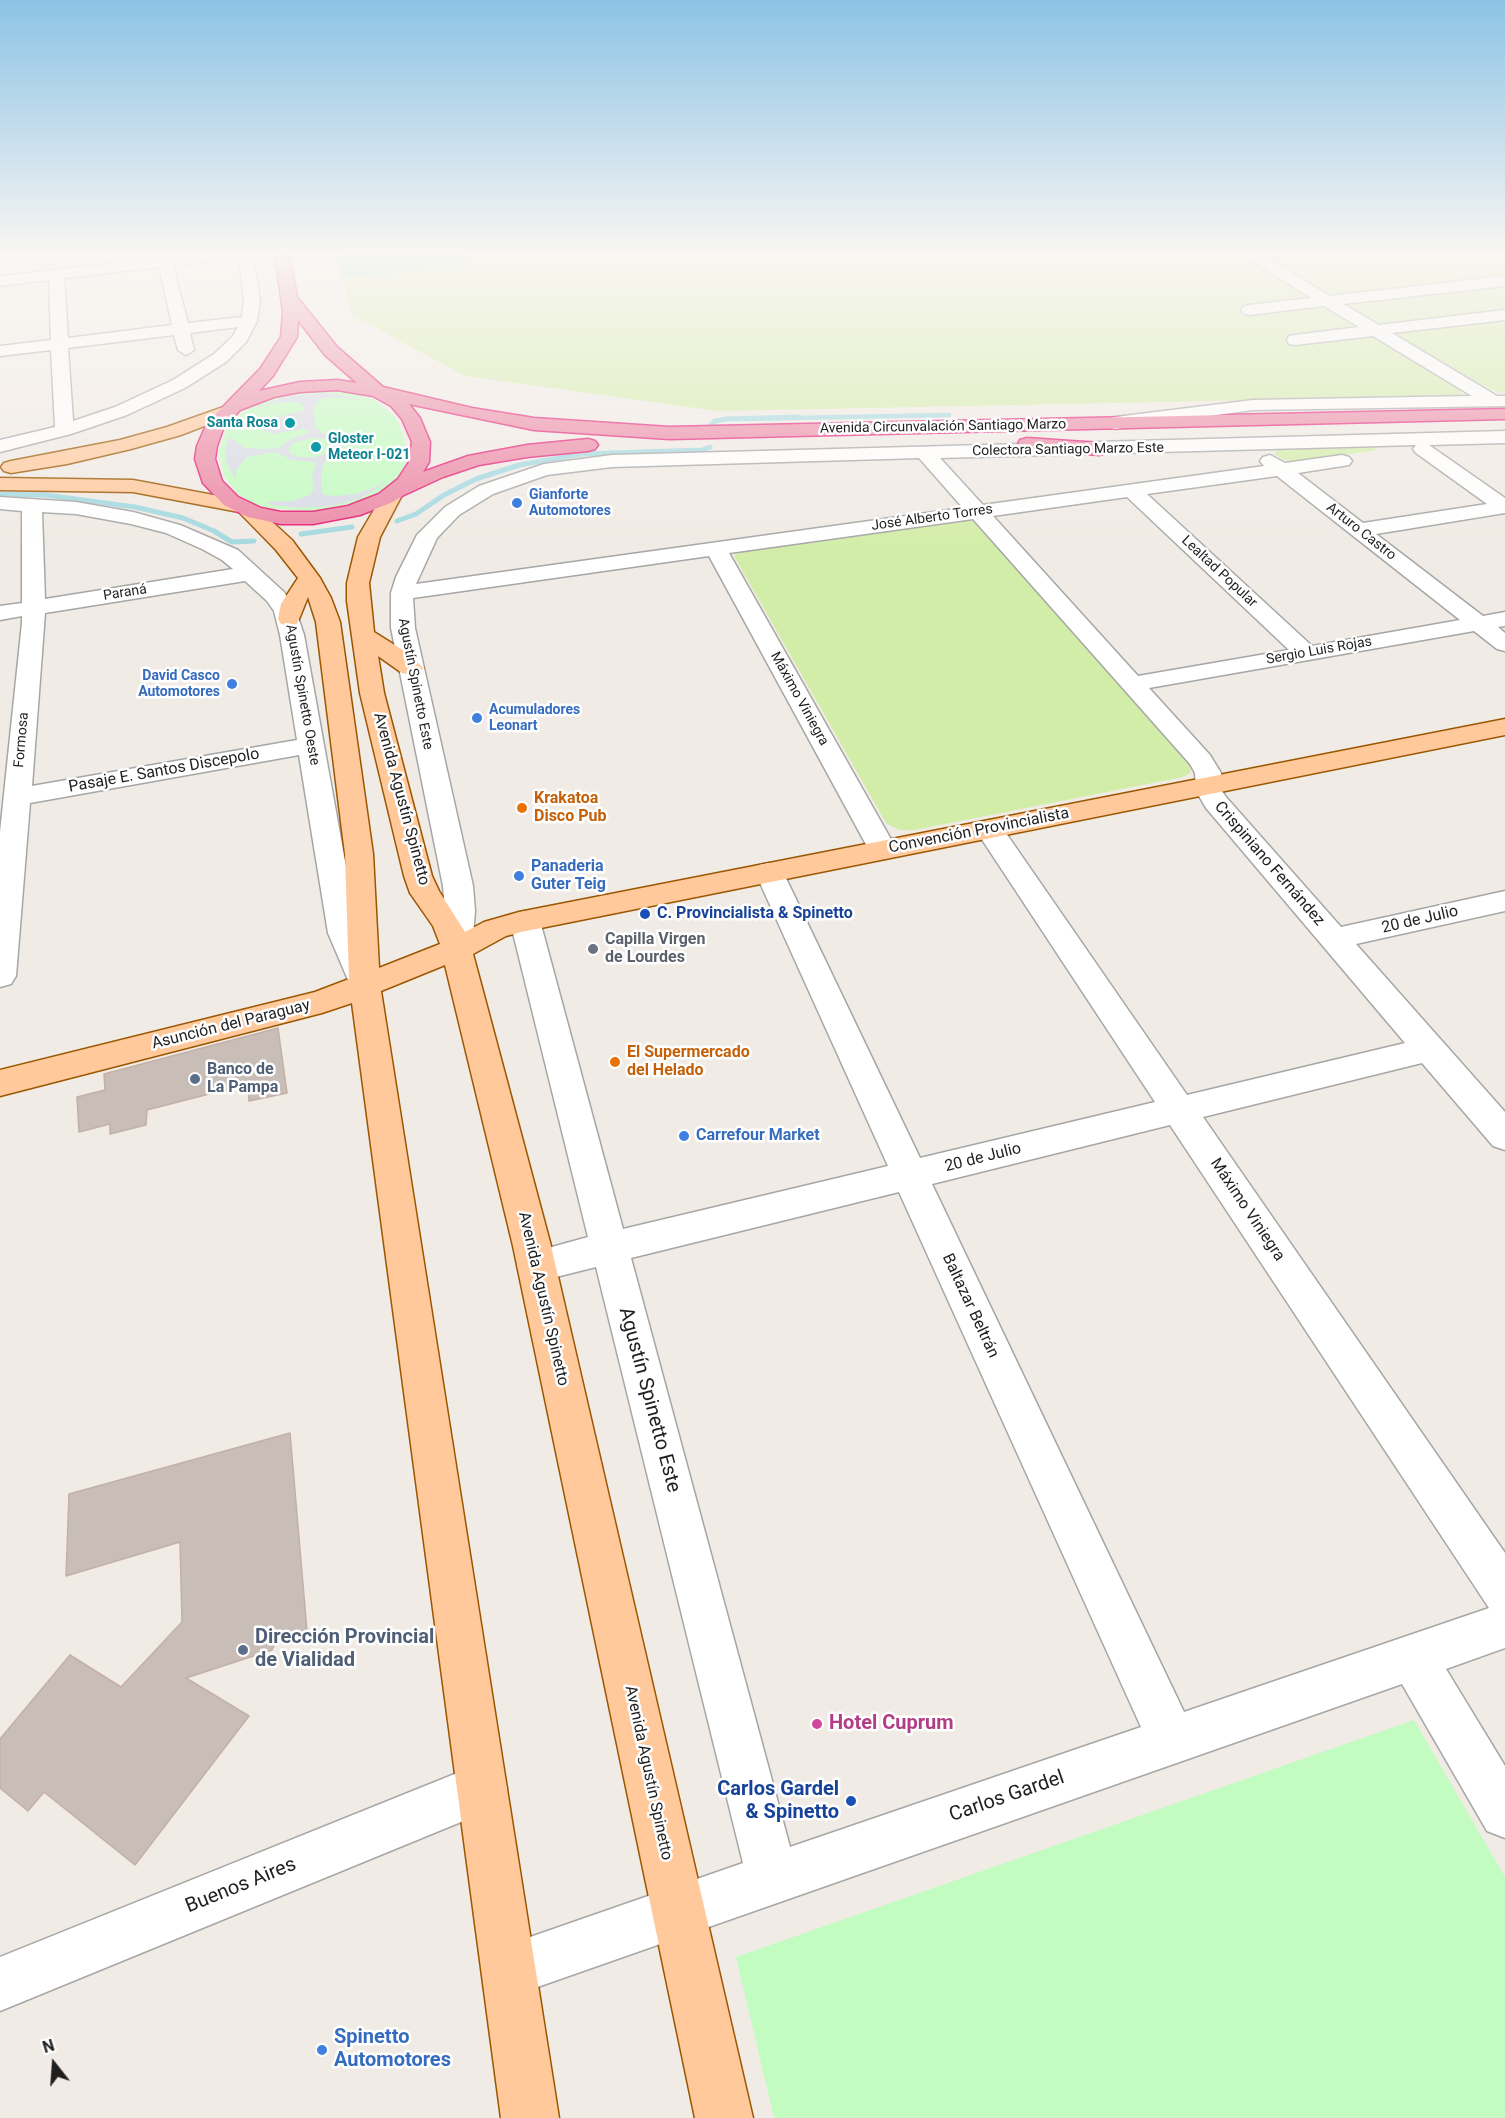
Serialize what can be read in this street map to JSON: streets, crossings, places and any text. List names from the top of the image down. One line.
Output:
{"streets":{"highway":["Avenida Circunvalación Santiago Marzo"],"main road":["Avenida Agustín Spinetto","Convención Provincialista","Asunción del Paraguay"],"street":["Colectora Santiago Marzo Este","José Alberto Torres","Arturo Castro","Lealtad Popular","Paraná","Sergio Luis Rojas","Agustín Spinetto Este","Agustín Spinetto Oeste","Máximo Viniegra","Formosa","Pasaje E. Santos Discepolo","Crispiniano Fernández","20 de Julio","Baltazar Beltrán","Carlos Gardel","Buenos Aires"]},"crossings":[["Avenida Circunvalación Santiago Marzo","Colectora Santiago Marzo Este"],["Avenida Circunvalación Santiago Marzo","Arturo Castro"],["Avenida Circunvalación Santiago Marzo","Avenida Agustín Spinetto"],["Colectora Santiago Marzo Este","José Alberto Torres"],["Colectora Santiago Marzo Este","Arturo Castro"],["Colectora Santiago Marzo Este","Agustín Spinetto Este"],["Colectora Santiago Marzo Este","Crispiniano Fernández"],["José Alberto Torres","Arturo Castro"],["José Alberto Torres","Lealtad Popular"],["José Alberto Torres","Agustín Spinetto Este"],["José Alberto Torres","Máximo Viniegra"],["José Alberto Torres","Crispiniano Fernández"],["Arturo Castro","Sergio Luis Rojas"],["Lealtad Popular","Sergio Luis Rojas"],["Paraná","Agustín Spinetto Oeste"],["Paraná","Formosa"],["Sergio Luis Rojas","Crispiniano Fernández"],["Agustín Spinetto Este","Avenida Agustín Spinetto"],["Agustín Spinetto Este","Convención Provincialista"],["Agustín Spinetto Este","20 de Julio"],["Agustín Spinetto Este","Asunción del Paraguay"],["Agustín Spinetto Este","Carlos Gardel"],["Agustín Spinetto Oeste","Formosa"],["Agustín Spinetto Oeste","Pasaje E. Santos Discepolo"],["Agustín Spinetto Oeste","Asunción del Paraguay"],["Máximo Viniegra","Convención Provincialista"],["Máximo Viniegra","20 de Julio"],["Formosa","Pasaje E. Santos Discepolo"],["Avenida Agustín Spinetto","Convención Provincialista"],["Avenida Agustín Spinetto","20 de Julio"],["Avenida Agustín Spinetto","Asunción del Paraguay"],["Avenida Agustín Spinetto","Carlos Gardel"],["Convención Provincialista","Crispiniano Fernández"],["Convención Provincialista","Asunción del Paraguay"],["Convención Provincialista","Baltazar Beltrán"],["Crispiniano Fernández","20 de Julio"],["20 de Julio","Baltazar Beltrán"],["Baltazar Beltrán","Carlos Gardel"]],"places":["Santa Rosa","Gloster Meteor I-021","Gianforte Automotores","David Casco Automotores","Acumuladores Leonart","Krakatoa Disco Pub","Panaderia Guter Teig","C. Provincialista & Spinetto","Capilla Virgen de Lourdes","El Supermercado del Helado","Banco de La Pampa","Carrefour Market","Dirección Provincial de Vialidad","Hotel Cuprum","Carlos Gardel & Spinetto","Spinetto Automotores"],"north":"top"}
